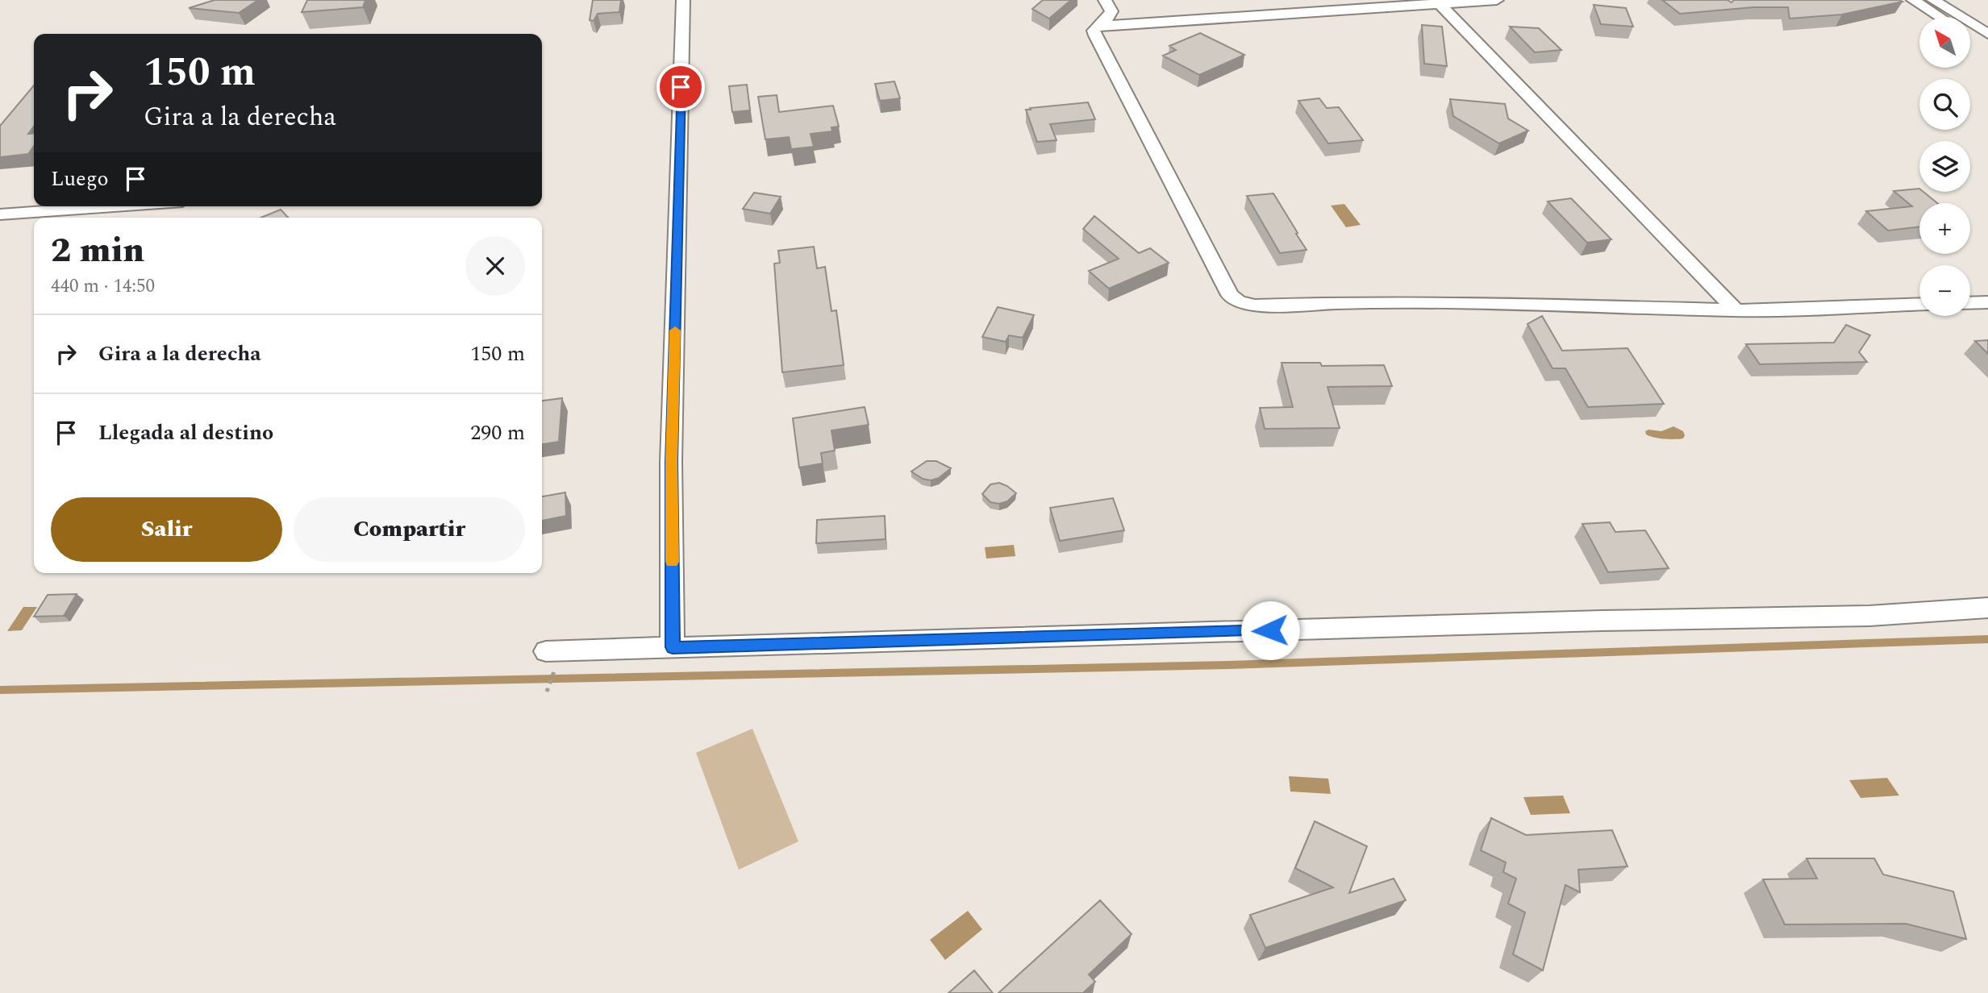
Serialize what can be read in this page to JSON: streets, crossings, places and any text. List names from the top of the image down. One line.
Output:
{"north":"top left","page":{"map_buttons":["+","−"],"turn":["150 m","Gira a la derecha"],"then":"Luego","heading":["2 min","440 m · 14:50"],"list":[{"name":"Gira a la derecha","value":"150 m"},{"name":"Llegada al destino","value":"290 m"}],"buttons":["Salir","Compartir"]}}
